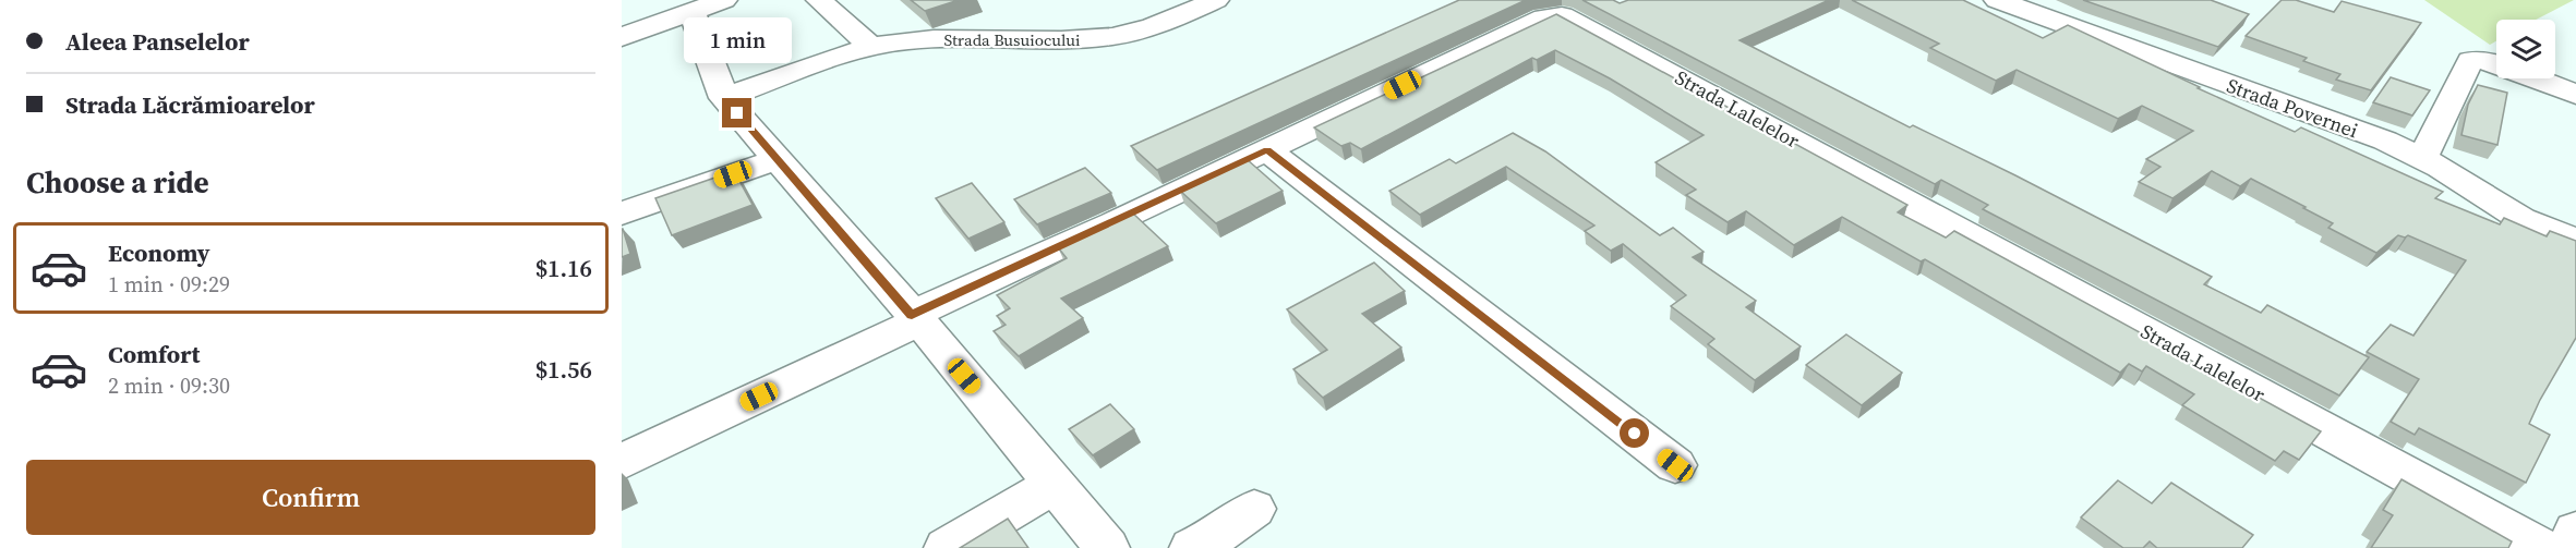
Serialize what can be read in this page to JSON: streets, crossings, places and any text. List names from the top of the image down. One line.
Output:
{"streets":{"street":["Strada Busuiocului","Strada Povernei","Strada Lalelelor"]},"page":{"banner":["Aleea Panselelor","Strada Lăcrămioarelor"],"bubble":"1 min","heading":"Choose a ride","list":[{"name":"Economy","note":"1 min · 09:29","value":"$1.16"},{"name":"Comfort","note":"2 min · 09:30","value":"$1.56"}],"buttons":"Confirm"}}
